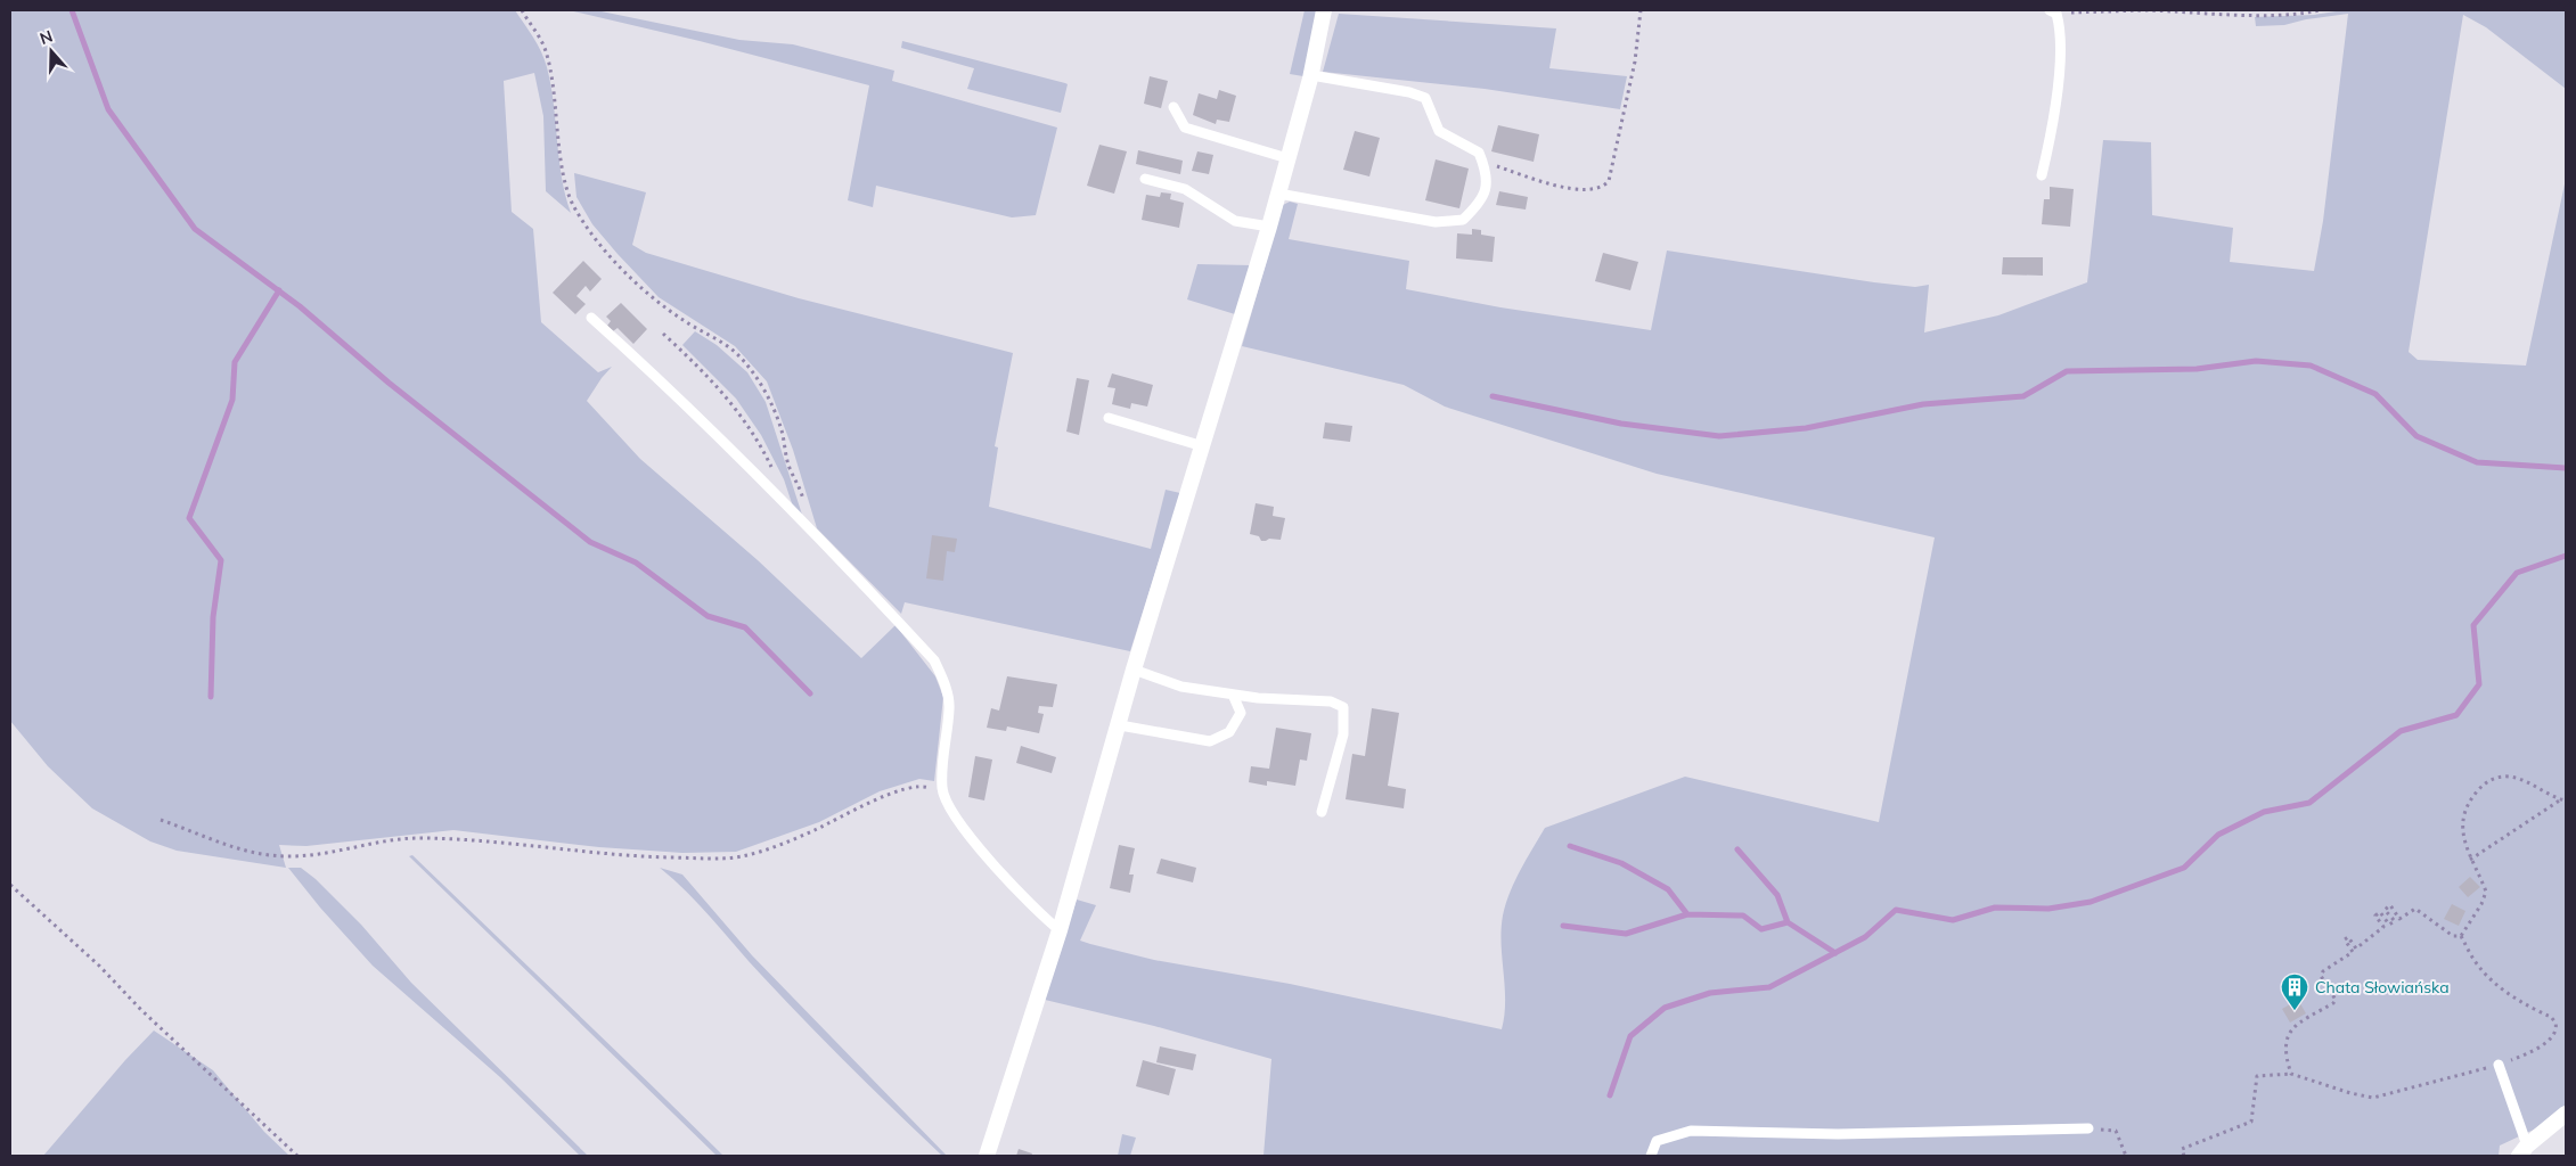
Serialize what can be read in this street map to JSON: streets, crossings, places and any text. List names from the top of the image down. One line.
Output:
{"places":{"building":["Chata Słowiańska"]},"north":"top"}
